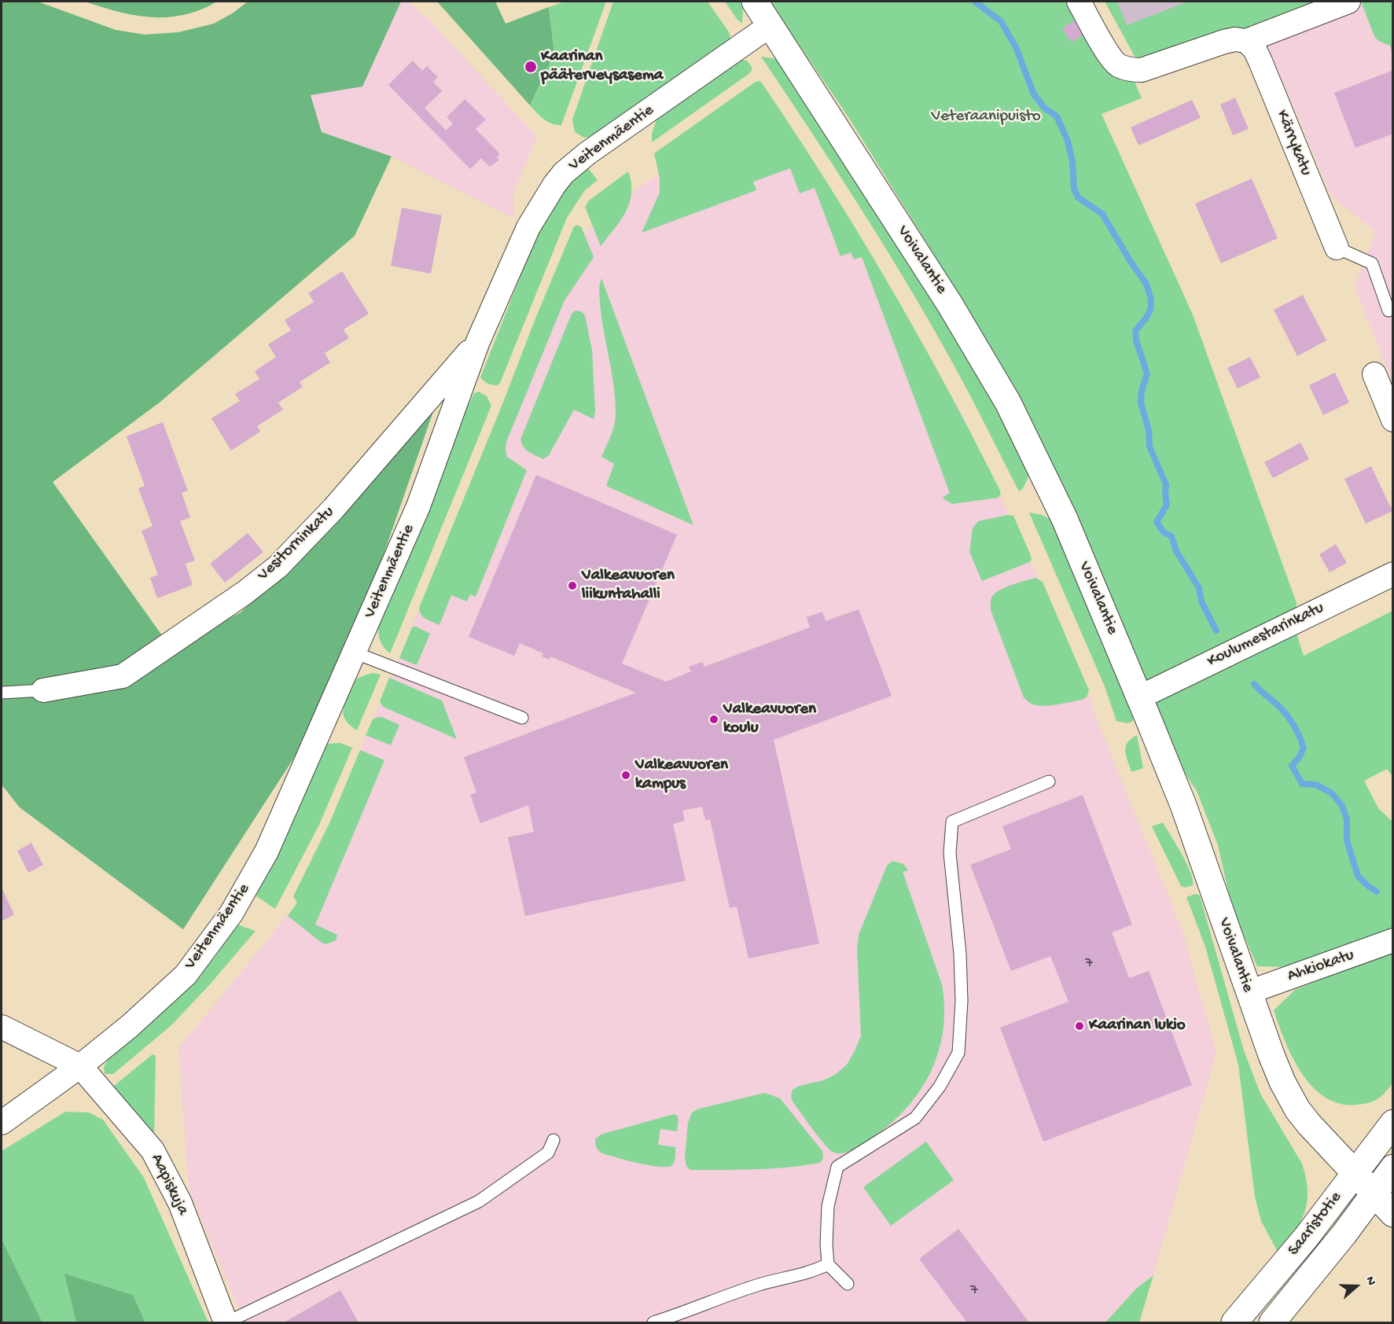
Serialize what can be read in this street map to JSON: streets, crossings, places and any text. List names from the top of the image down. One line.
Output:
{"streets":{"street":["Veitenmäentie","Kärrykatu","Voivalantie","Vesitorninkatu","Koulumestarinkatu","Ahkiokatu","Aapiskuja","Saaristotie"]},"crossings":[["Veitenmäentie","Voivalantie"],["Veitenmäentie","Vesitorninkatu"],["Veitenmäentie","Aapiskuja"],["Voivalantie","Koulumestarinkatu"],["Voivalantie","Ahkiokatu"],["Voivalantie","Saaristotie"]],"parks":["Veteraanipuisto"],"places":["Kaarinan pääterveysasema","Valkeavuoren liikuntahalli","Valkeavuoren koulu","Valkeavuoren kampus","Kaarinan lukio"],"house_numbers":["7","7"],"north":"right"}
